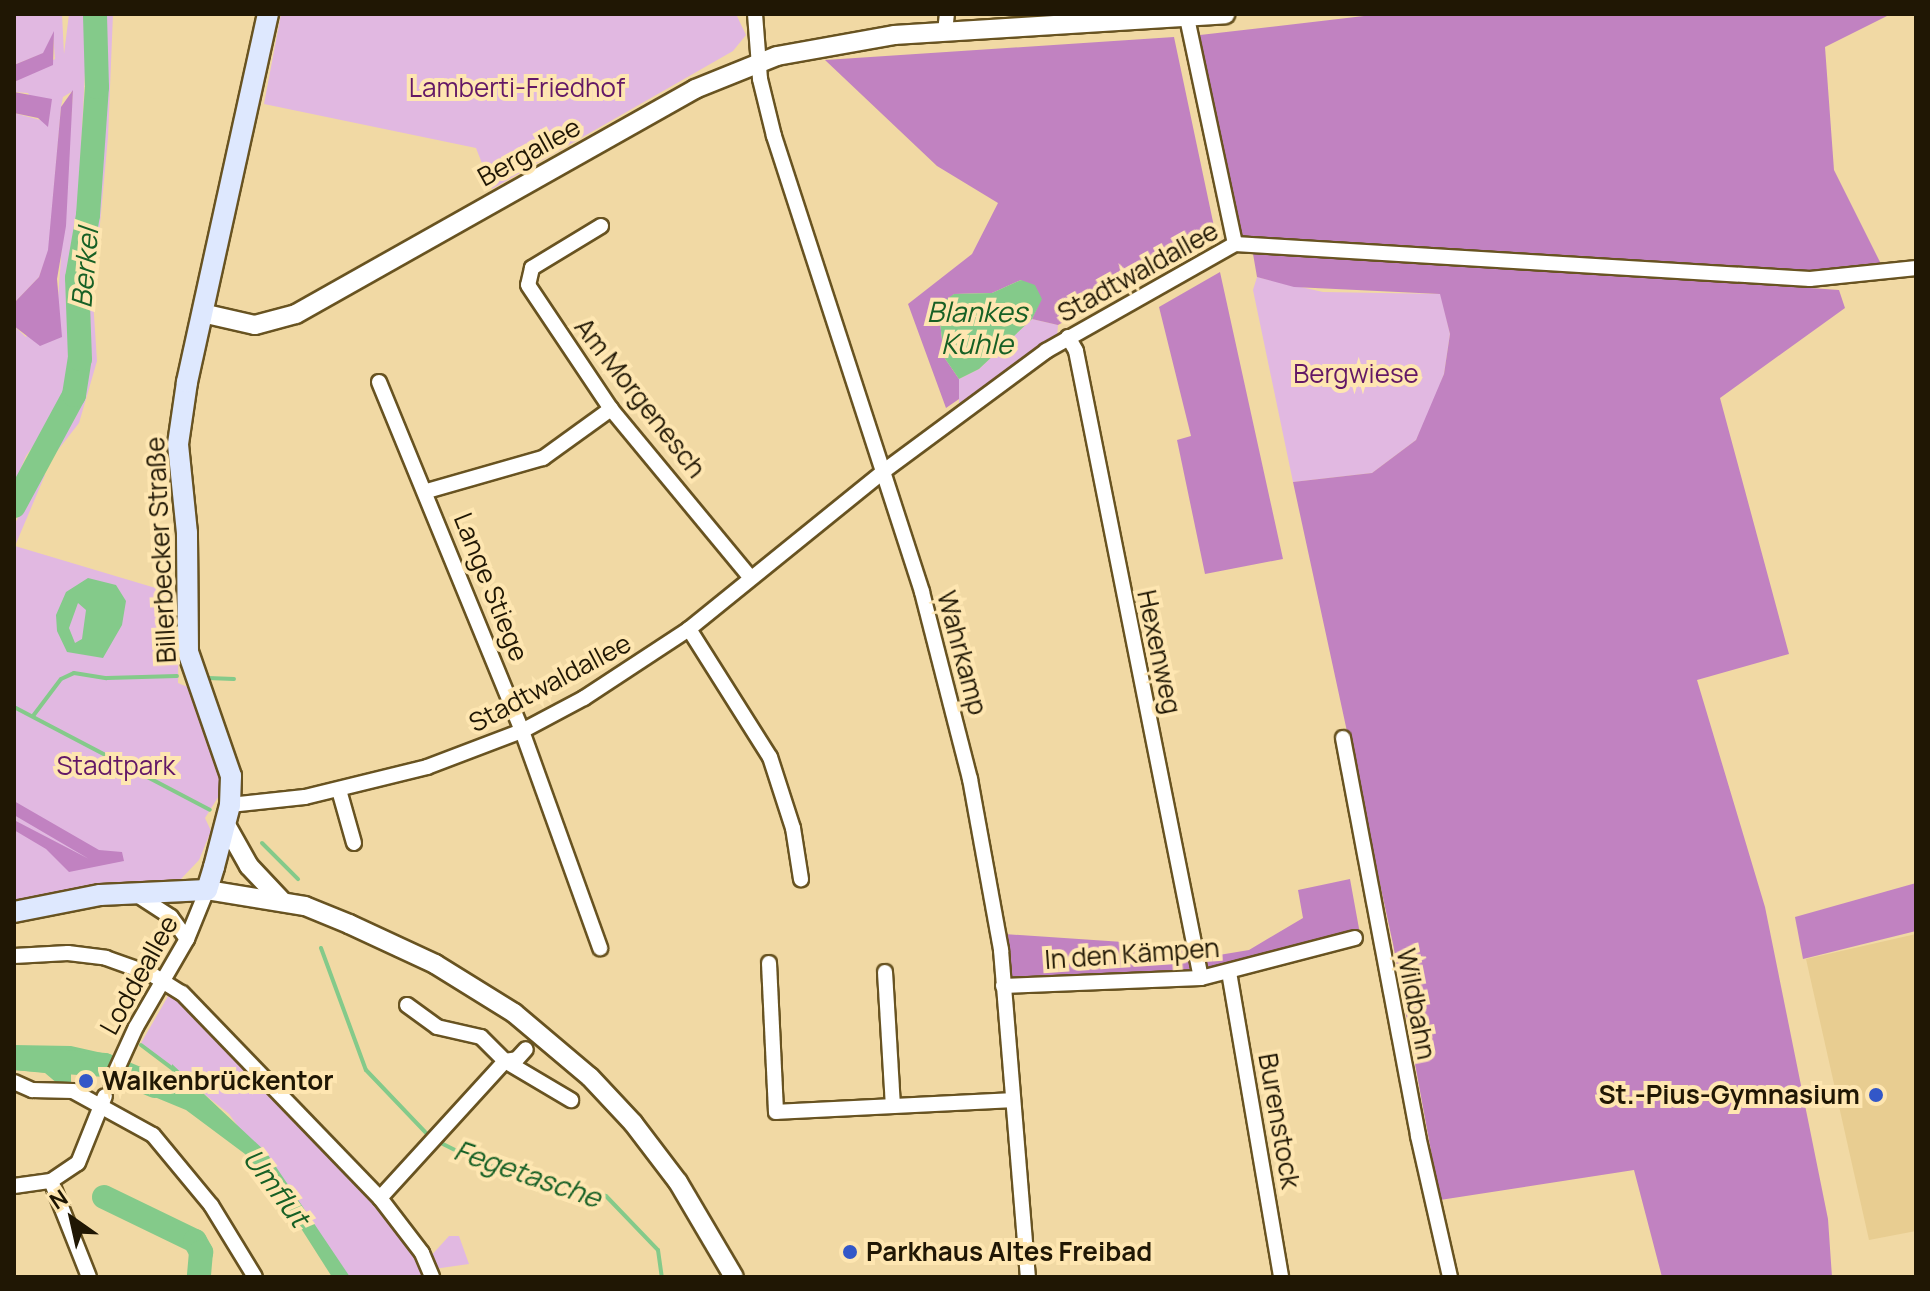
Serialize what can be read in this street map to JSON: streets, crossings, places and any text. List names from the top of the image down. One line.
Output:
{"streets":{"main road":["Billerbecker Straße"],"street":["Bergallee","Stadtwaldallee","Am Morgenesch","Lange Stiege","Hexenweg","Wahrkamp","In den Kämpen","Loddeallee","Wildbahn","Burenstock"]},"crossings":[["Bergallee","Billerbecker Straße"],["Bergallee","Wahrkamp"],["Stadtwaldallee","Am Morgenesch"],["Stadtwaldallee","Billerbecker Straße"],["Stadtwaldallee","Lange Stiege"],["Stadtwaldallee","Hexenweg"],["Stadtwaldallee","Wahrkamp"],["Billerbecker Straße","Loddeallee"],["Hexenweg","In den Kämpen"],["Wahrkamp","In den Kämpen"],["In den Kämpen","Burenstock"]],"water":["Berkel","Blankes Kuhle","Fegetasche","Umflut"],"parks":["Lamberti-Friedhof","Bergwiese","Stadtpark"],"places":["Walkenbrückentor","St.-Pius-Gymnasium","Parkhaus Altes Freibad"],"north":"top left"}
